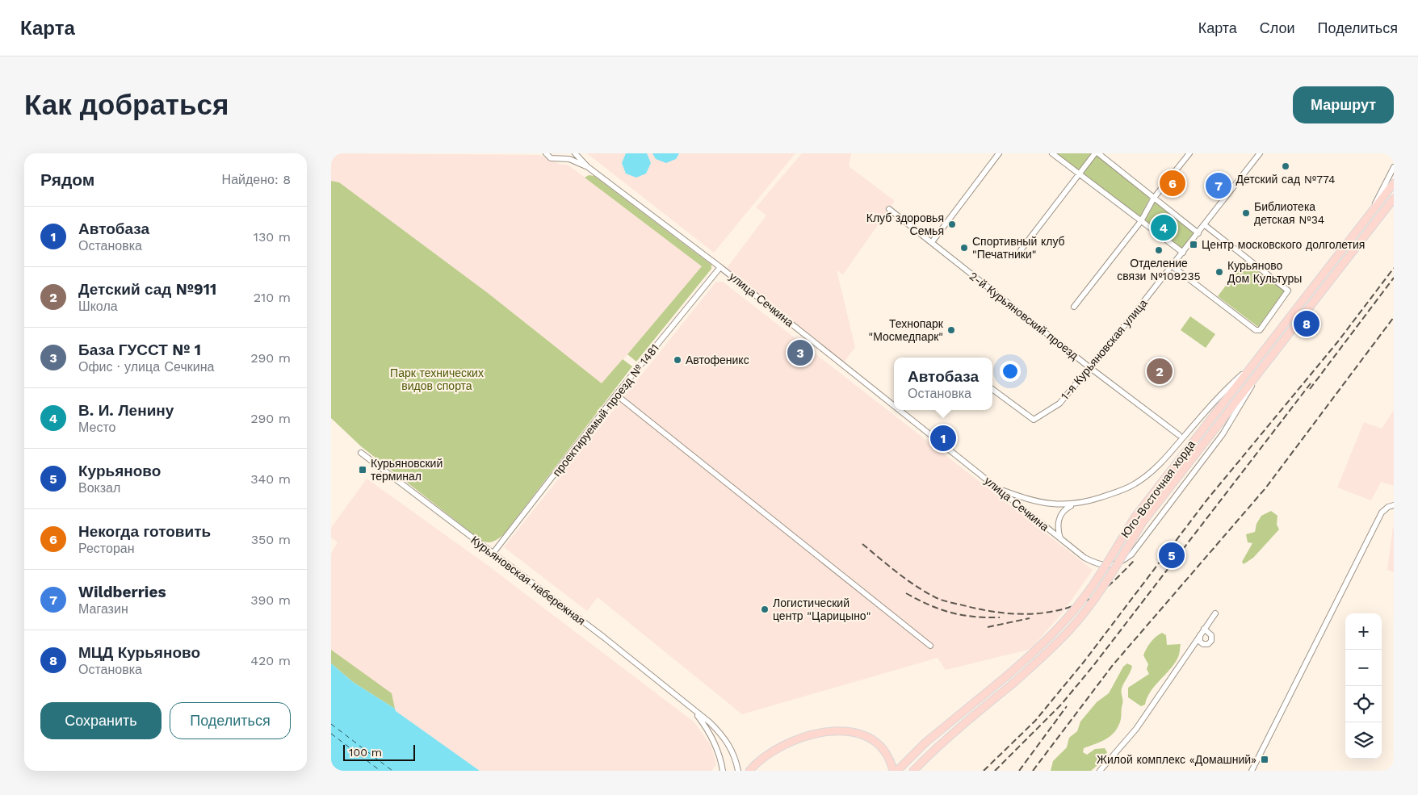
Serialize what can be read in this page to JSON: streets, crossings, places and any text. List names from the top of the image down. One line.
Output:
{"streets":{"main road":["Юго-Восточная хорда"],"street":["улица Сечкина","2-й Курьяновский проезд","1-я Курьяновская улица","проектируемый проезд № 1481","Курьяновская набережная"]},"crossings":[["улица Сечкина","проектируемый проезд № 1481"],["улица Сечкина","Юго-Восточная хорда"],["2-й Курьяновский проезд","1-я Курьяновская улица"],["проектируемый проезд № 1481","Курьяновская набережная"]],"parks":["Парк технических видов спорта"],"places":{"other":["Детский сад №774","Библиотека детская №34","Клуб здоровья Семья","Спортивный клуб \"Печатники\"","Отделение связи №109235","Курьяново Дом Культуры","Технопарк \"Мосмедпарк\"","Автофеникс","Логистический центр \"Царицыно\""],"transit":["Центр московского долголетия","Курьяновский терминал","Жилой комплекс «Домашний»"]},"scale_bar":"100 m","page":{"header":"Карта","nav":["Карта","Слои","Поделиться"],"buttons":["Маршрут",["Сохранить","Поделиться"]],"title":"Как добраться","heading":["Рядом","Найдено: 8"],"pins":["6","7","4","8","3","2","1","5"],"list":[{"mark":"1","name":"Автобаза","note":"Остановка","value":"130 m"},{"mark":"2","name":"Детский сад №911","note":"Школа","value":"210 m"},{"mark":"3","name":"База ГУССТ № 1","note":"Офис · улица Сечкина","value":"290 m"},{"mark":"4","name":"В. И. Ленину","note":"Место","value":"290 m"},{"mark":"5","name":"Курьяново","note":"Вокзал","value":"340 m"},{"mark":"6","name":"Некогда готовить","note":"Ресторан","value":"350 m"},{"mark":"7","name":"Wildberries","note":"Магазин","value":"390 m"},{"mark":"8","name":"МЦД Курьяново","note":"Остановка","value":"420 m"}],"popup":["Автобаза","Остановка"],"map_buttons":["+","−"],"scale":"100 m"}}
